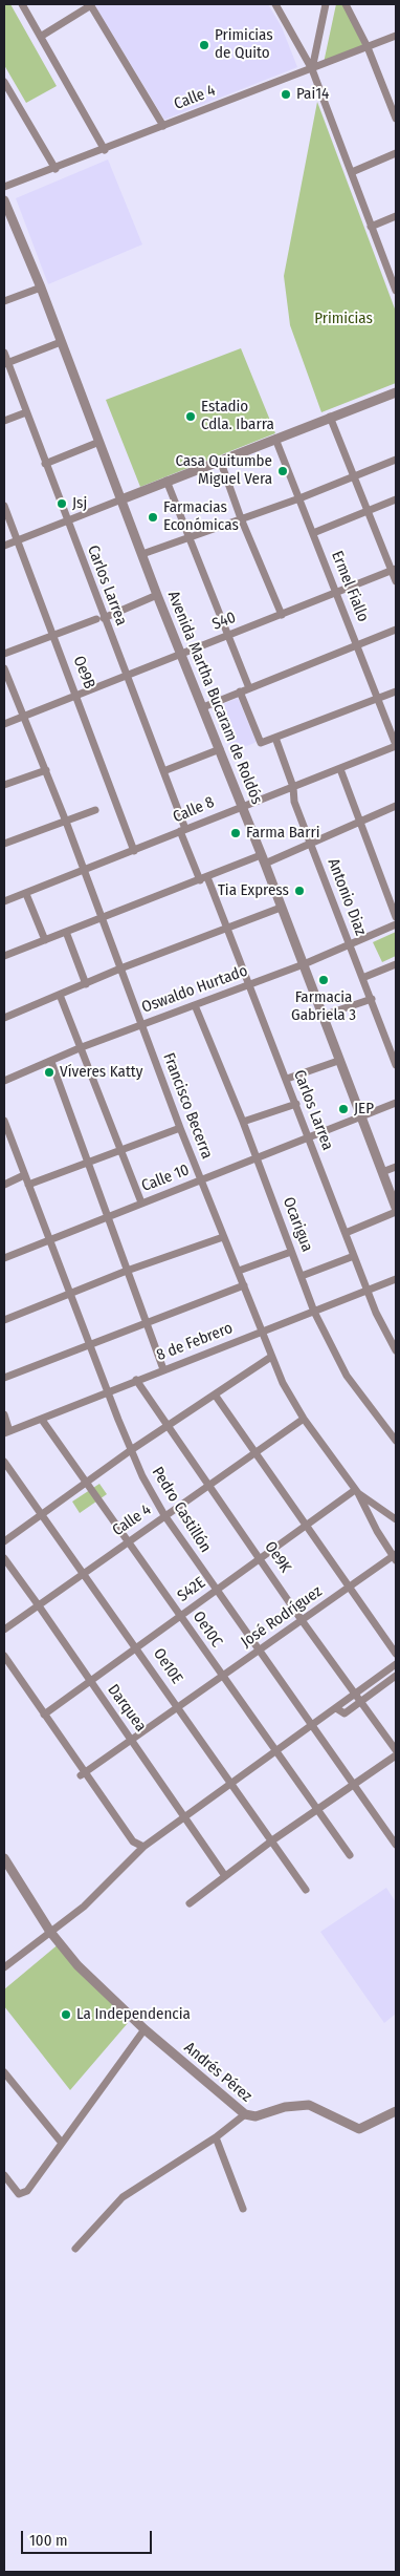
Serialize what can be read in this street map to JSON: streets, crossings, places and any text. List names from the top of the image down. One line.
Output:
{"streets":{"street":["Calle 4","Carlos Larrea","Ermel Fiallo","S40","Oe9B","Avenida Martha Bucaram de Roldós","Calle 8","Antonio Diaz","Oswaldo Hurtado","Francisco Becerra","Calle 10","Ocarigua","8 de Febrero","Pedro Castillón","Oe9K","S42E","José Rodríguez","Oe10C","Oe10E","Darquea","Andrés Pérez"]},"crossings":[["Calle 4","Francisco Becerra"],["Calle 4","Pedro Castillón"],["Calle 4","Oe9K"],["Calle 4","Oe10C"],["Calle 4","Oe10E"],["Calle 4","Darquea"],["Carlos Larrea","S40"],["Carlos Larrea","Calle 8"],["Carlos Larrea","Oswaldo Hurtado"],["Carlos Larrea","Calle 10"],["Carlos Larrea","8 de Febrero"],["Ermel Fiallo","S40"],["Ermel Fiallo","Calle 8"],["S40","Oe9B"],["S40","Avenida Martha Bucaram de Roldós"],["S40","Francisco Becerra"],["Oe9B","Calle 8"],["Avenida Martha Bucaram de Roldós","Calle 8"],["Avenida Martha Bucaram de Roldós","Oswaldo Hurtado"],["Avenida Martha Bucaram de Roldós","Calle 10"],["Calle 8","Antonio Diaz"],["Calle 8","Francisco Becerra"],["Antonio Diaz","Oswaldo Hurtado"],["Oswaldo Hurtado","Francisco Becerra"],["Oswaldo Hurtado","Ocarigua"],["Francisco Becerra","Calle 10"],["Francisco Becerra","8 de Febrero"],["Francisco Becerra","S42E"],["Calle 10","Ocarigua"],["Calle 10","Pedro Castillón"],["Ocarigua","8 de Febrero"],["8 de Febrero","Pedro Castillón"],["8 de Febrero","Oe9K"],["8 de Febrero","Oe10C"],["Pedro Castillón","S42E"],["Pedro Castillón","José Rodríguez"],["Oe9K","S42E"],["Oe9K","José Rodríguez"],["S42E","Oe10C"],["S42E","Oe10E"],["S42E","Darquea"],["José Rodríguez","Oe10C"],["José Rodríguez","Oe10E"],["José Rodríguez","Darquea"]],"parks":["Primicias"],"places":["Primicias de Quito","Pai14","Estadio Cdla. Ibarra","Casa Quitumbe Miguel Vera","Jsj","Farmacias Económicas","Farma Barri","Tia Express","Farmacia Gabriela 3","Víveres Katty","JEP","La Independencia"],"scale_bar":"100 m"}
